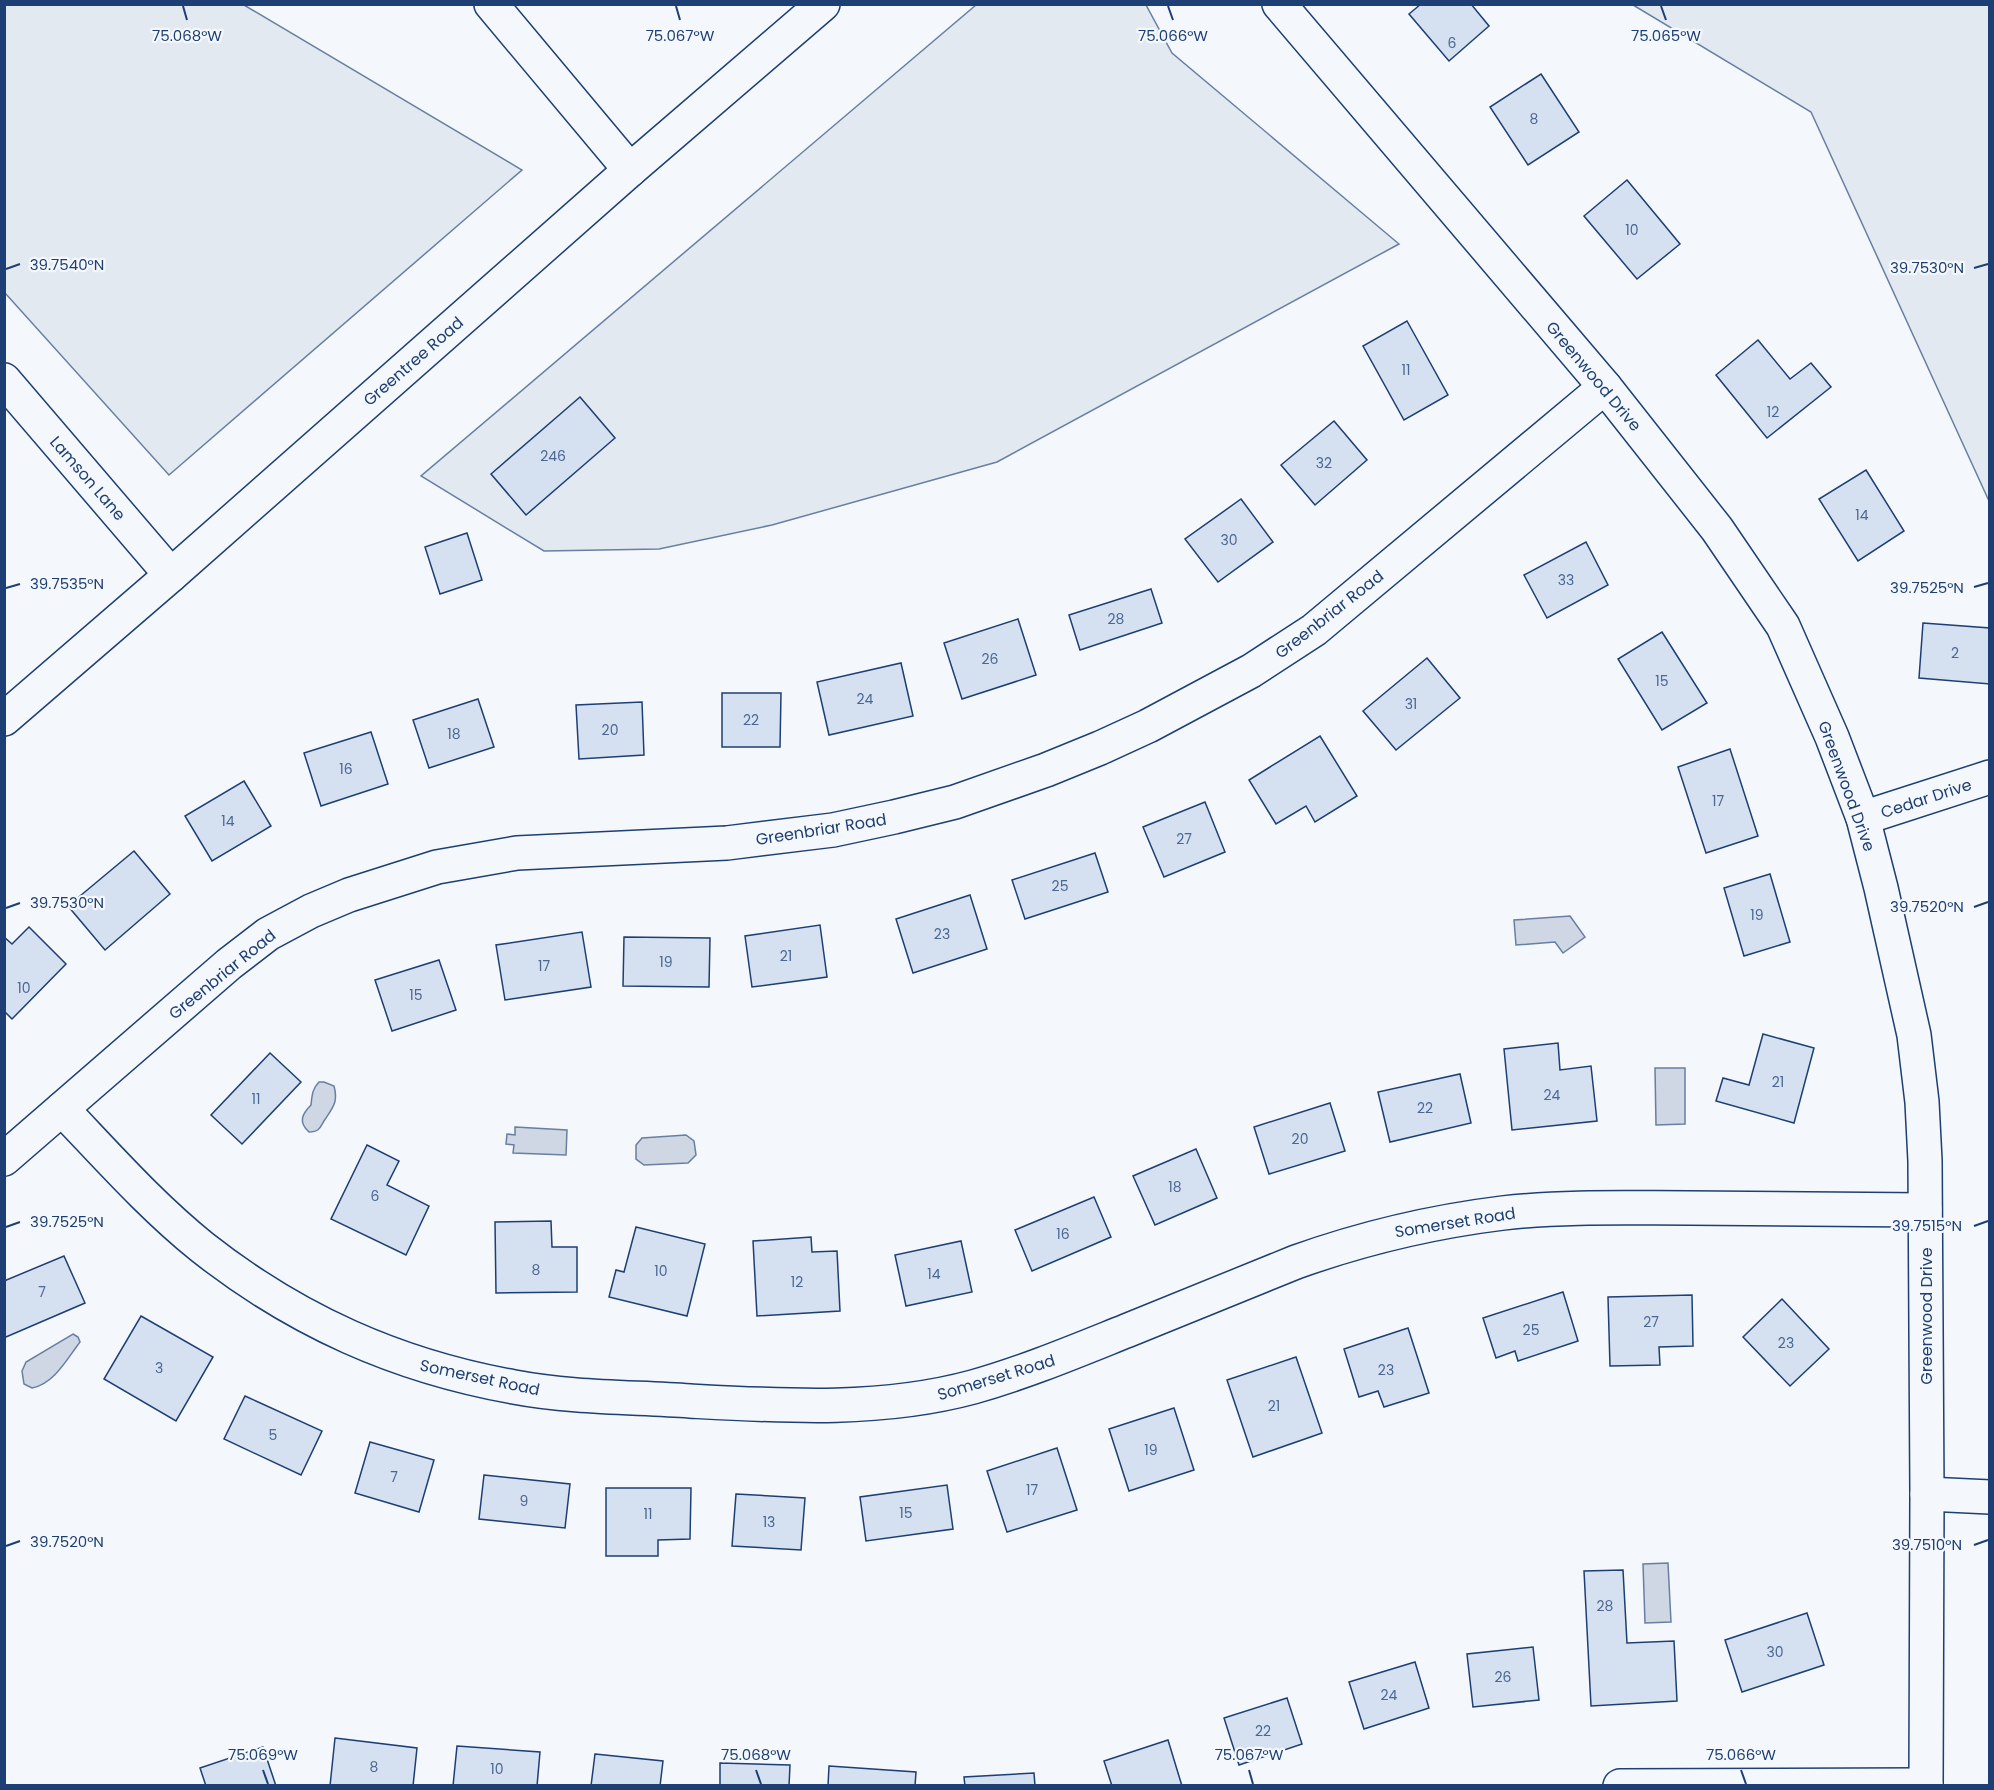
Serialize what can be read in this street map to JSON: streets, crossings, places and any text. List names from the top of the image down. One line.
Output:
{"streets":{"street":["Greentree Road","Greenwood Drive","Lamson Lane","Greenbriar Road","Cedar Drive","Somerset Road"]},"crossings":[["Greentree Road","Lamson Lane"],["Greenwood Drive","Greenbriar Road"],["Greenwood Drive","Cedar Drive"],["Greenwood Drive","Somerset Road"],["Greenbriar Road","Somerset Road"]],"house_numbers":["6","8","10","11","12","246","32","14","30","33","28","2","26","15","24","31","22","20","18","16","17","14","27","25","19","23","21","19","17","10","15","21","24","11","22","20","18","6","16","8","10","14","12","7","27","25","23","3","23","21","5","19","7","17","9","15","11","13","28","30","26","24","22","8","10"],"coordinates":["75.068°W","75.067°W","75.066°W","75.065°W","39.7540°N","39.7530°N","39.7535°N","39.7525°N","39.7520°N","39.7515°N","39.7510°N","75.069°W"]}
